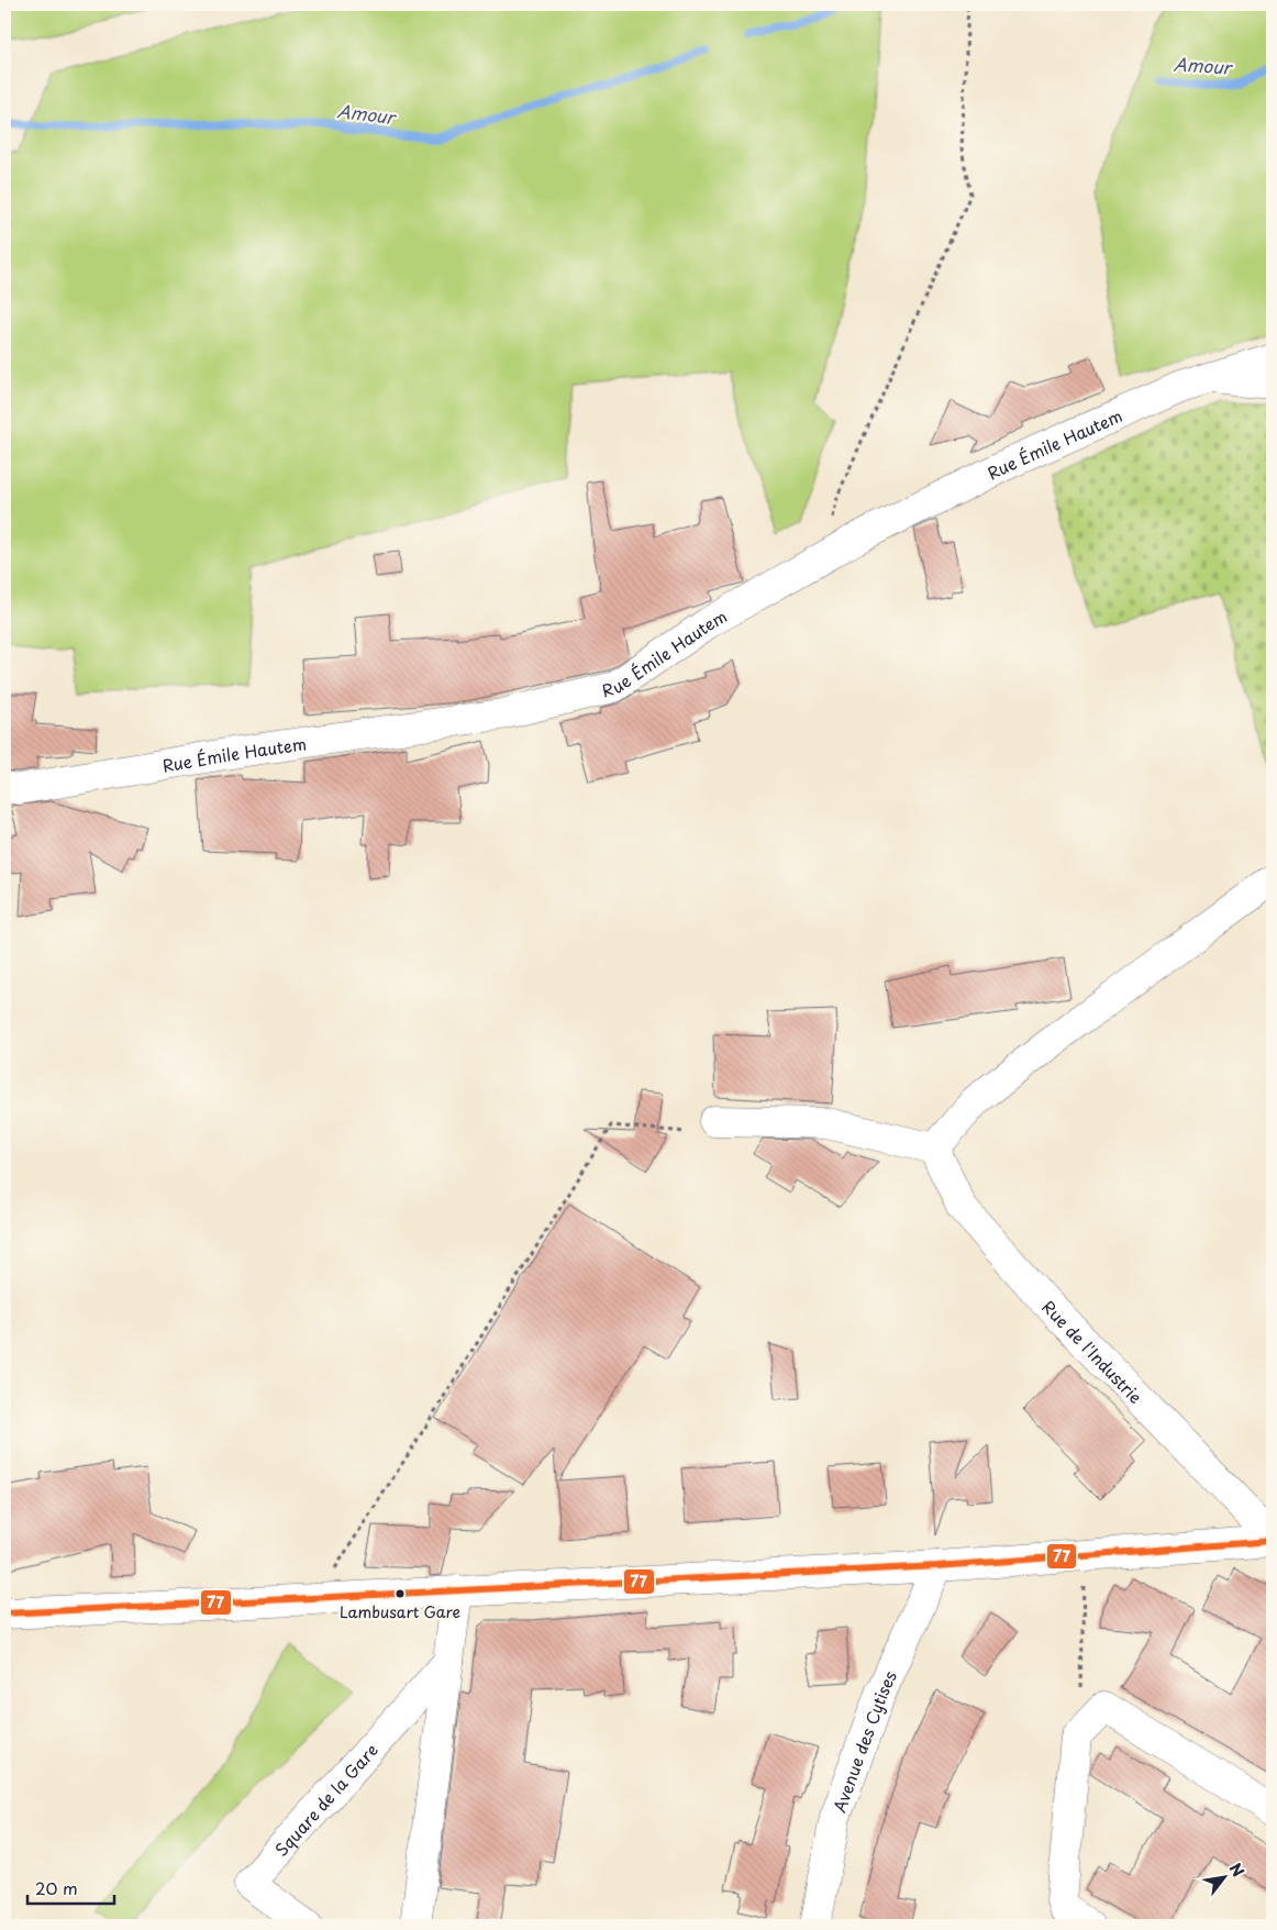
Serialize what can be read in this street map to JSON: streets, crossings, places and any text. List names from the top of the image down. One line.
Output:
{"streets":{"street":["Rue Émile Hautem","Rue de l'Industrie","Avenue des Cytises","Square de la Gare"]},"water":["Amour"],"places":["Lambusart Gare"],"lines":["transit line 77"],"scale_bar":"20 m","north":"top right"}
